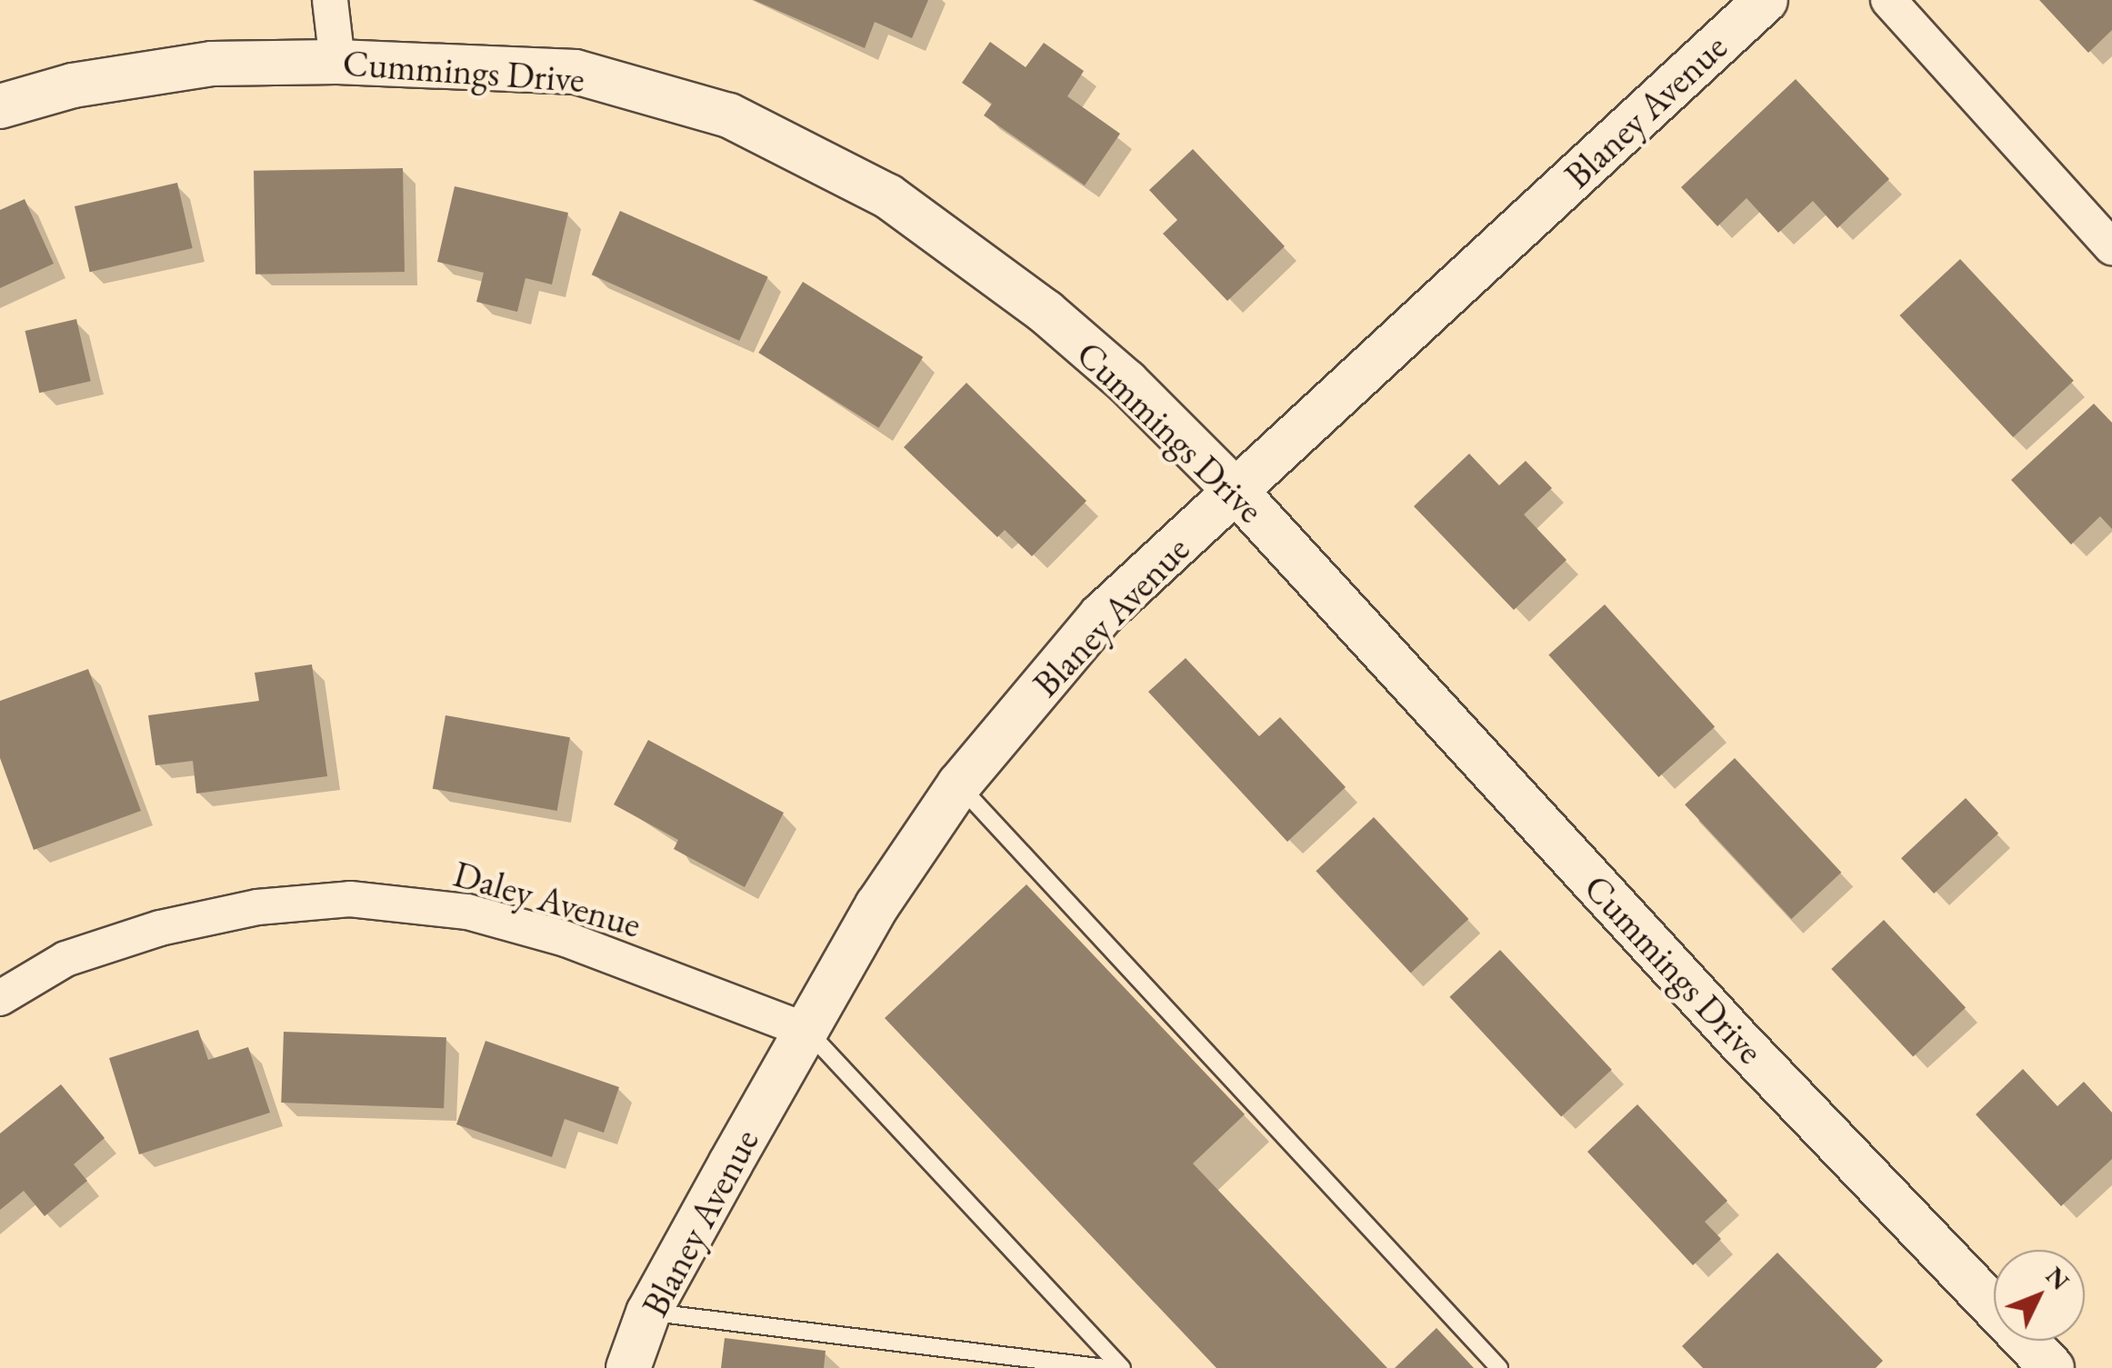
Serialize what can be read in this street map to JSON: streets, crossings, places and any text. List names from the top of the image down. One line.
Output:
{"streets":{"street":["Cummings Drive","Blaney Avenue","Daley Avenue"]},"crossings":[["Cummings Drive","Blaney Avenue"],["Blaney Avenue","Daley Avenue"]],"north":"top right"}
